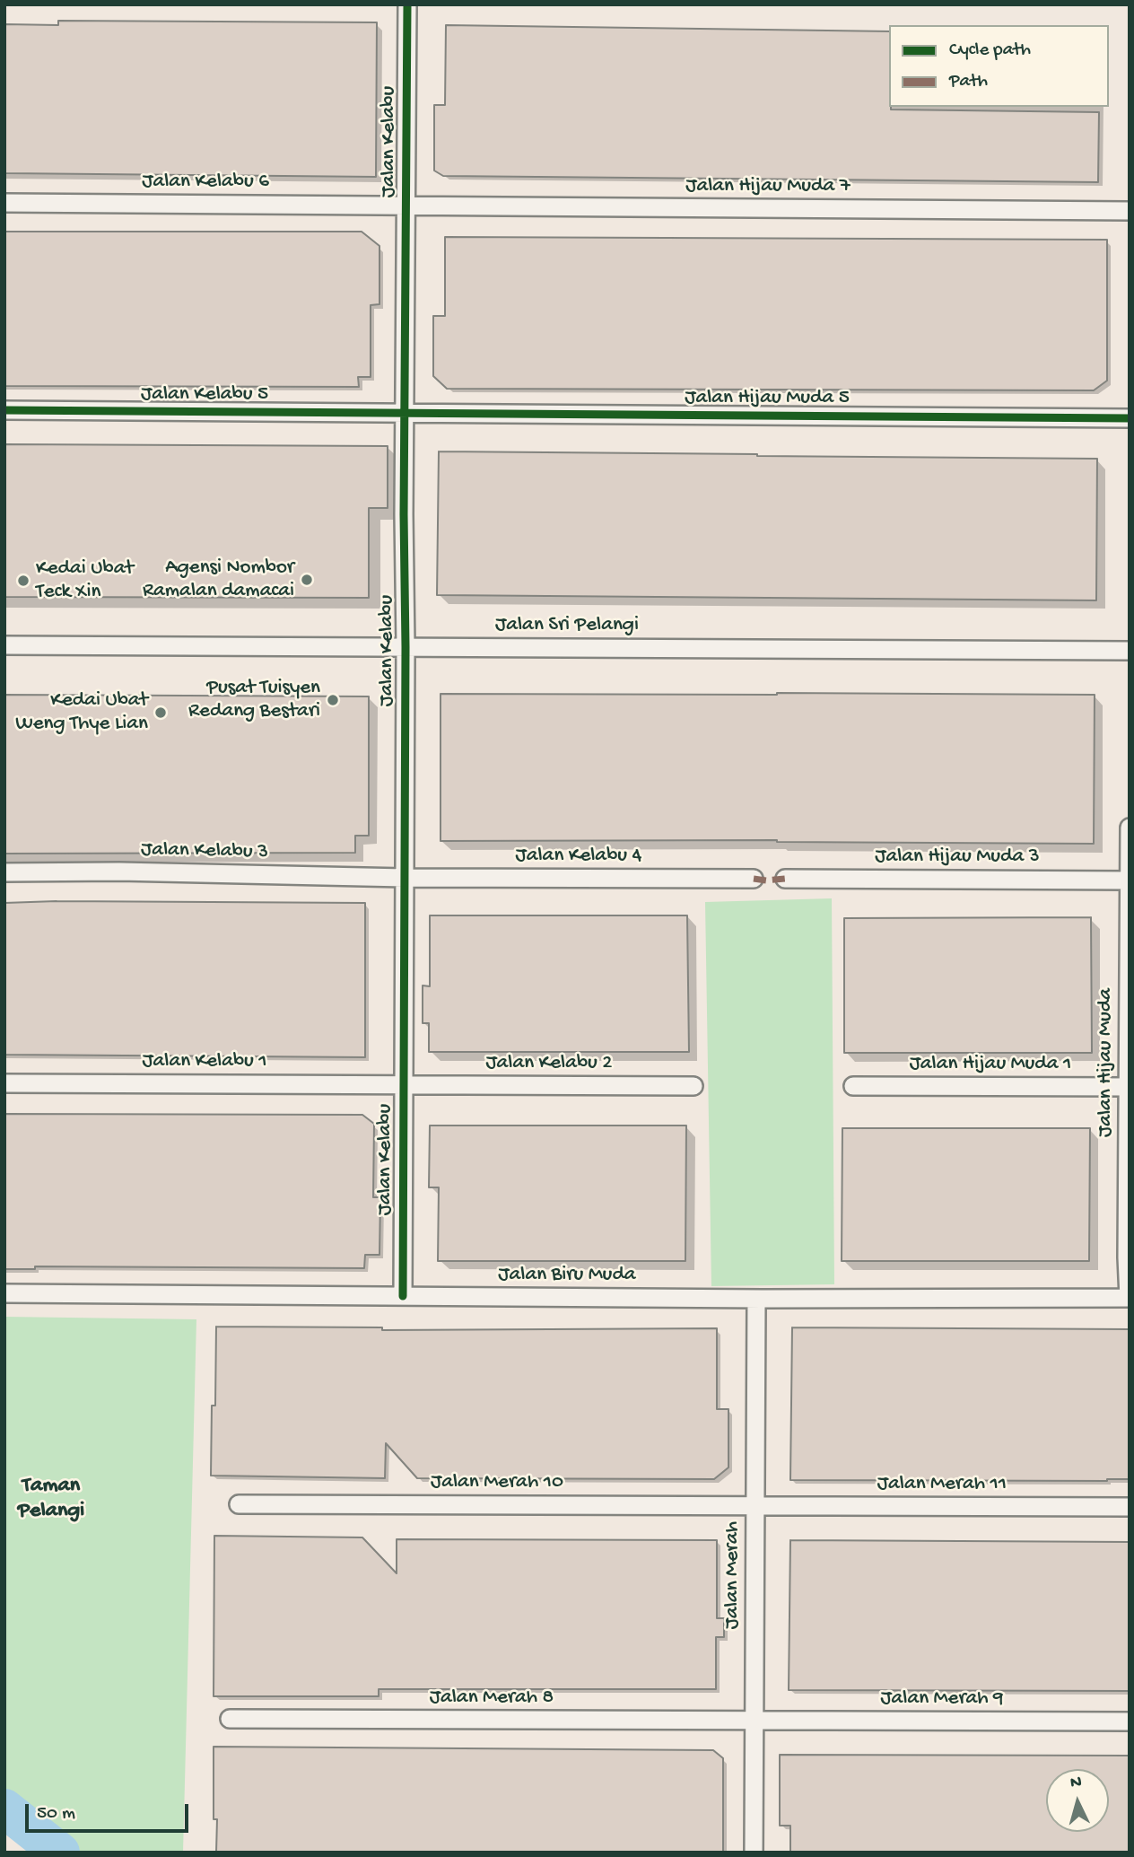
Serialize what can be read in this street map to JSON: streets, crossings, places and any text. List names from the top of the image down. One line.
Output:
{"streets":{"street":["Jalan Kelabu","Jalan Kelabu 6","Jalan Hijau Muda 7","Jalan Kelabu 5","Jalan Hijau Muda 5","Jalan Sri Pelangi","Jalan Kelabu 3","Jalan Kelabu 4","Jalan Hijau Muda 3","Jalan Kelabu 1","Jalan Hijau Muda","Jalan Kelabu 2","Jalan Hijau Muda 1","Jalan Biru Muda","Jalan Merah 10","Jalan Merah 11","Jalan Merah","Jalan Merah 8","Jalan Merah 9"]},"crossings":[["Jalan Kelabu","Jalan Kelabu 6"],["Jalan Kelabu","Jalan Hijau Muda 7"],["Jalan Kelabu","Jalan Kelabu 5"],["Jalan Kelabu","Jalan Hijau Muda 5"],["Jalan Kelabu","Jalan Sri Pelangi"],["Jalan Kelabu","Jalan Kelabu 3"],["Jalan Kelabu","Jalan Kelabu 4"],["Jalan Kelabu","Jalan Kelabu 1"],["Jalan Kelabu","Jalan Kelabu 2"],["Jalan Kelabu","Jalan Biru Muda"],["Jalan Kelabu 6","Jalan Hijau Muda 7"],["Jalan Kelabu 5","Jalan Hijau Muda 5"],["Jalan Kelabu 3","Jalan Kelabu 4"],["Jalan Hijau Muda 3","Jalan Hijau Muda"],["Jalan Kelabu 1","Jalan Kelabu 2"],["Jalan Hijau Muda","Jalan Hijau Muda 1"],["Jalan Hijau Muda","Jalan Biru Muda"],["Jalan Biru Muda","Jalan Merah"],["Jalan Merah 10","Jalan Merah 11"],["Jalan Merah 10","Jalan Merah"],["Jalan Merah 11","Jalan Merah"],["Jalan Merah","Jalan Merah 8"],["Jalan Merah","Jalan Merah 9"],["Jalan Merah 8","Jalan Merah 9"]],"districts":["Taman Pelangi"],"places":["Agensi Nombor Ramalan damacai","Kedai Ubat Teck Xin","Pusat Tuisyen Redang Bestari","Kedai Ubat Weng Thye Lian"],"legend":["Cycle path","Path"],"scale_bar":"50 m","north":"top"}
